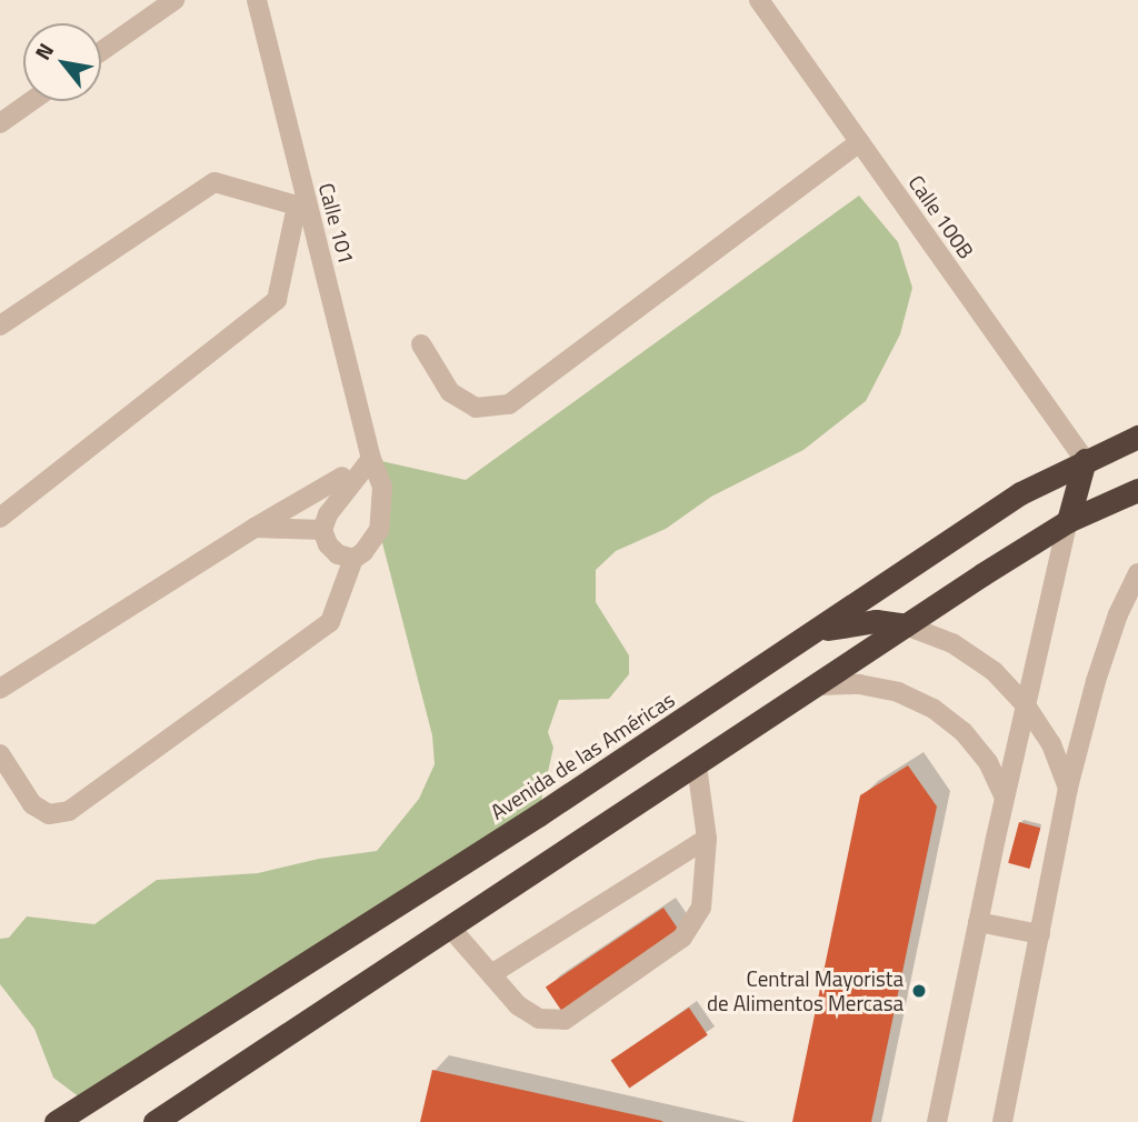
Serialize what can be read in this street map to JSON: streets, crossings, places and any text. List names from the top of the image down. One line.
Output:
{"streets":{"highway":["Avenida de las Américas"],"street":["Calle 100B","Calle 101"]},"crossings":[["Calle 100B","Avenida de las Américas"]],"places":["Central Mayorista de Alimentos Mercasa"],"north":"top left"}
